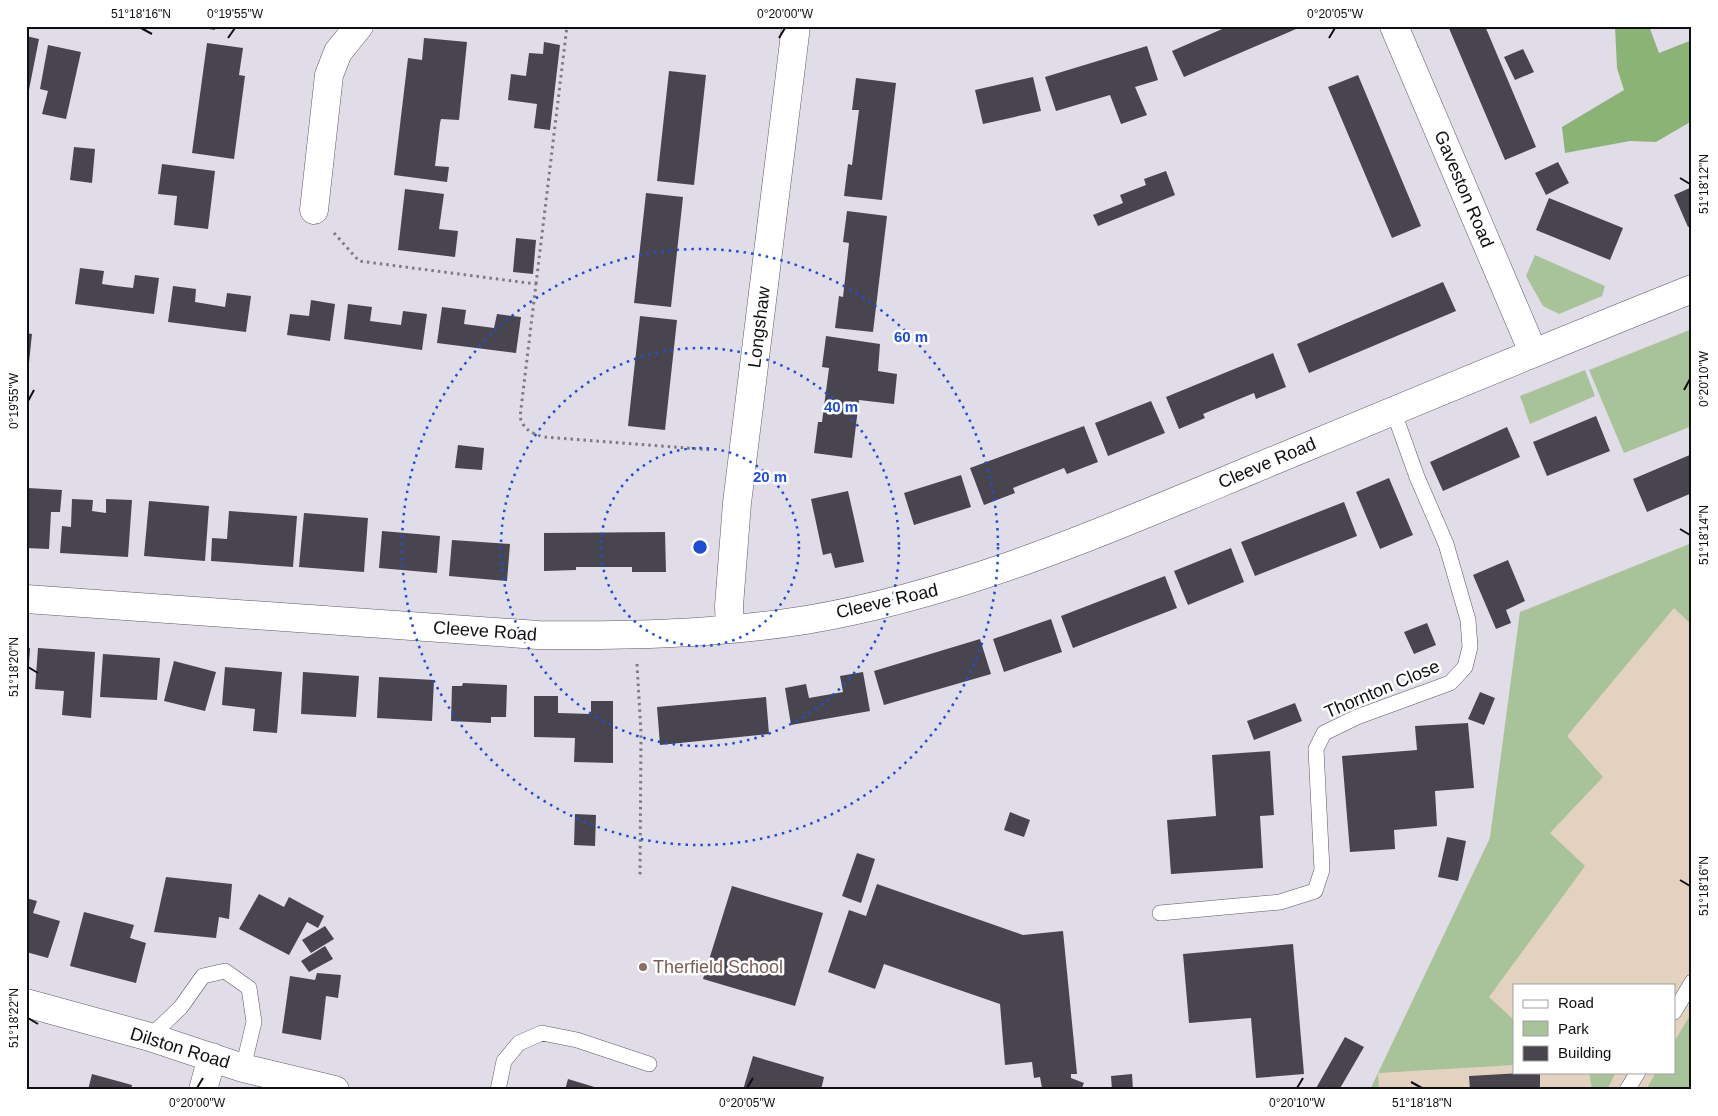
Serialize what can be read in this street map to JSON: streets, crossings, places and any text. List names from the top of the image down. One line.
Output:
{"streets":{"street":["Gaveston Road","Longshaw","Cleeve Road","Dilston Road"],"lane":["Thornton Close"]},"crossings":[["Gaveston Road","Cleeve Road"],["Longshaw","Cleeve Road"],["Cleeve Road","Thornton Close"]],"places":["Therfield School"],"legend":["Road","Park","Building"],"coordinates":["51°18'16\"N","0°19'55\"W","0°20'00\"W","0°20'05\"W","51°18'12\"N","0°20'10\"W","51°18'14\"N","51°18'20\"N","51°18'22\"N","51°18'18\"N"],"rings":["60 m","40 m","20 m"]}
